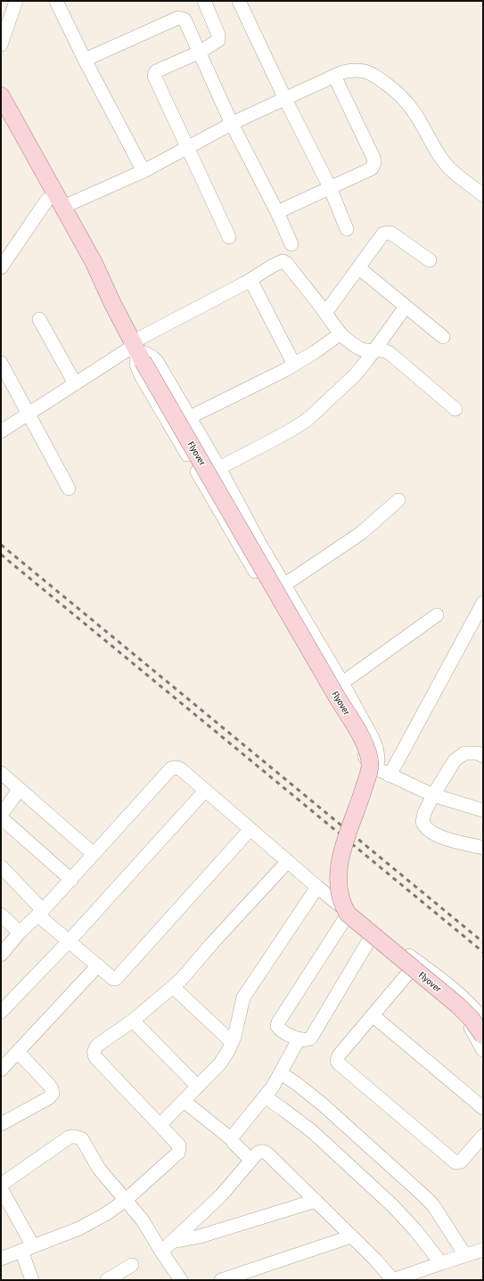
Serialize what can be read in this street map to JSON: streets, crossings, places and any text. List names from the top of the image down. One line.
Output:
{"streets":{"main road":["Flyover"]}}
